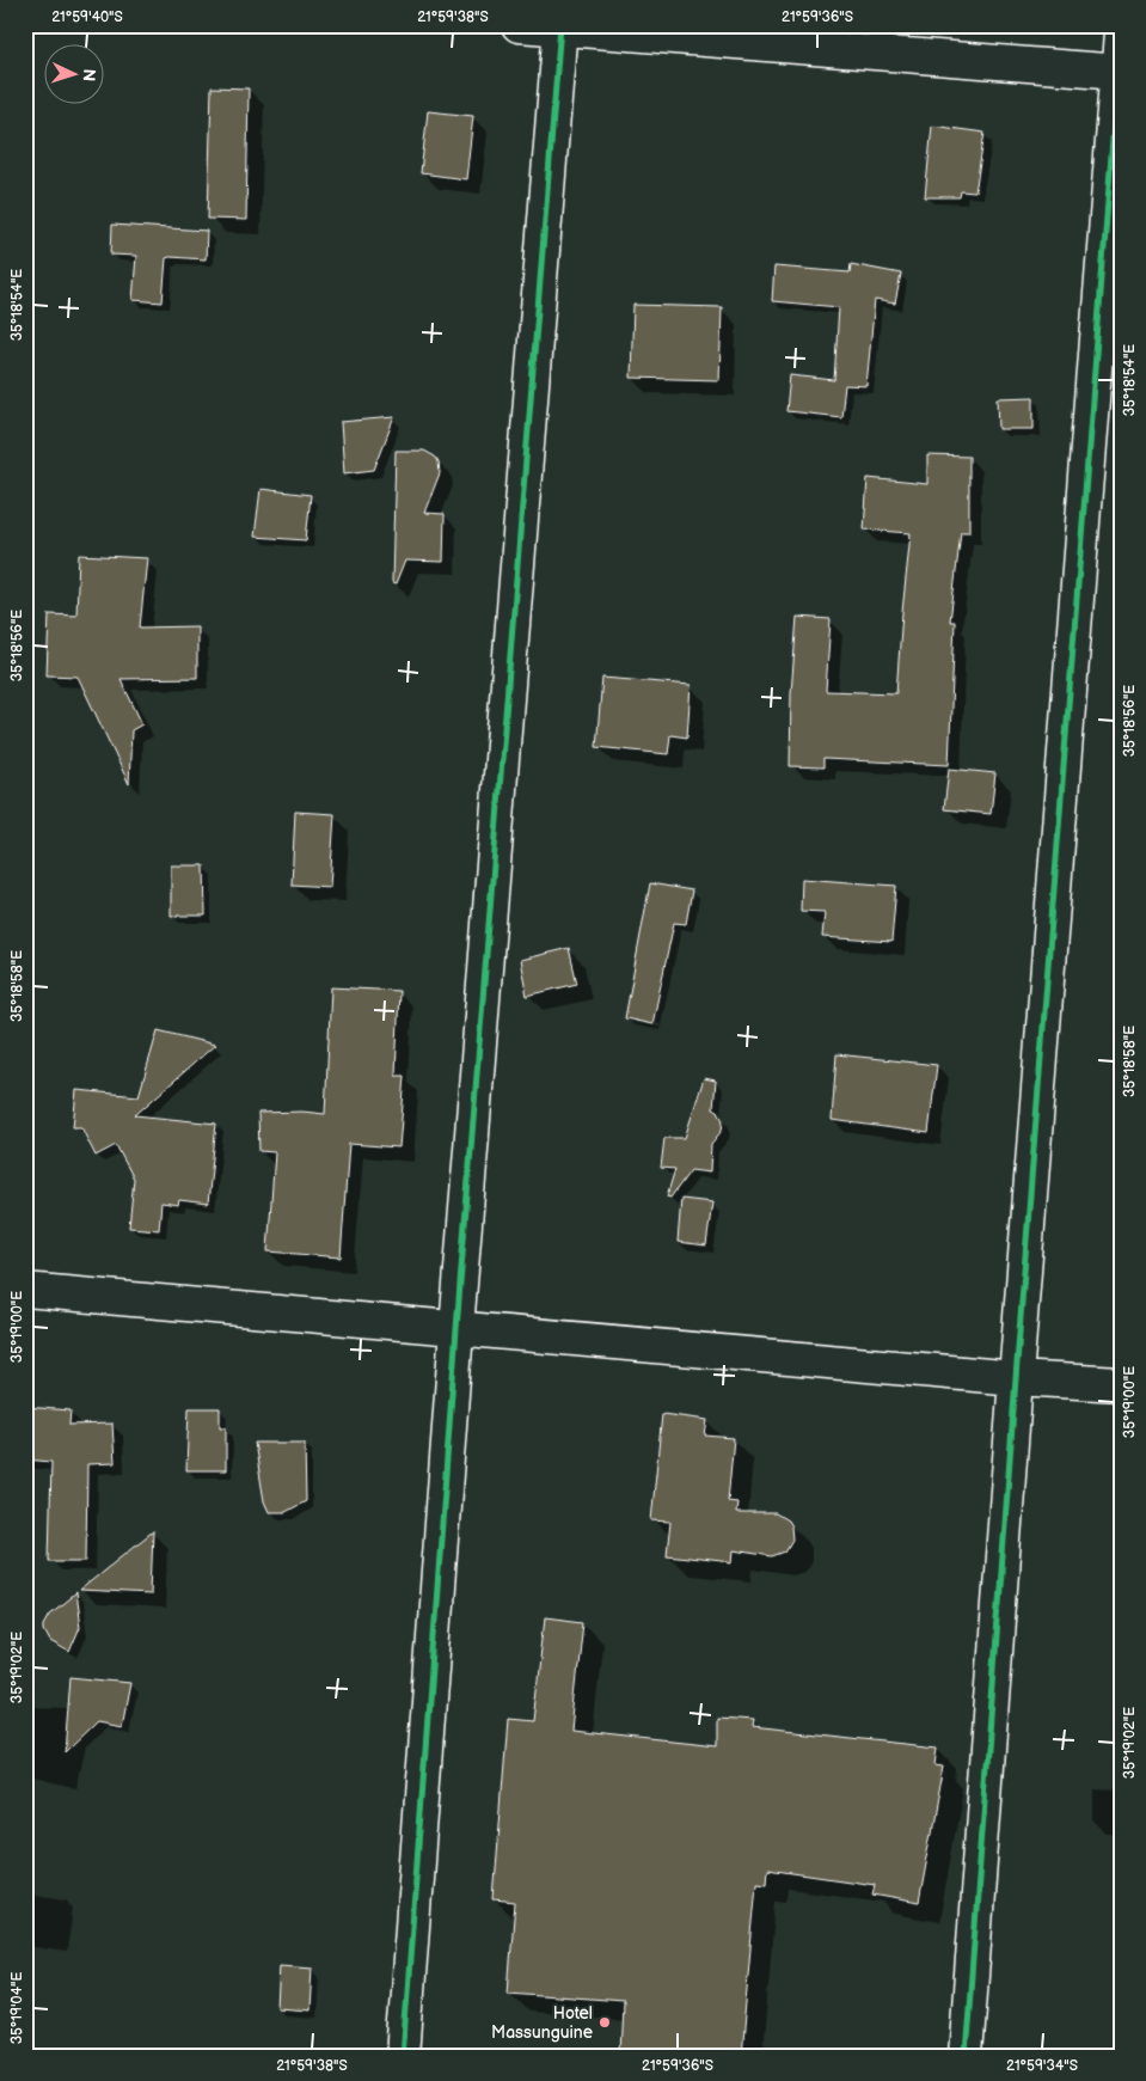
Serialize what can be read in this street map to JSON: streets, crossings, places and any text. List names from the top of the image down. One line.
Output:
{"places":["Hotel Massunguine"],"north":"right","coordinates":["21°59'40\"S","21°59'38\"S","21°59'36\"S","35°18'54\"E","35°18'56\"E","35°18'58\"E","35°19'00\"E","35°19'02\"E","35°19'04\"E","21°59'34\"S"]}
